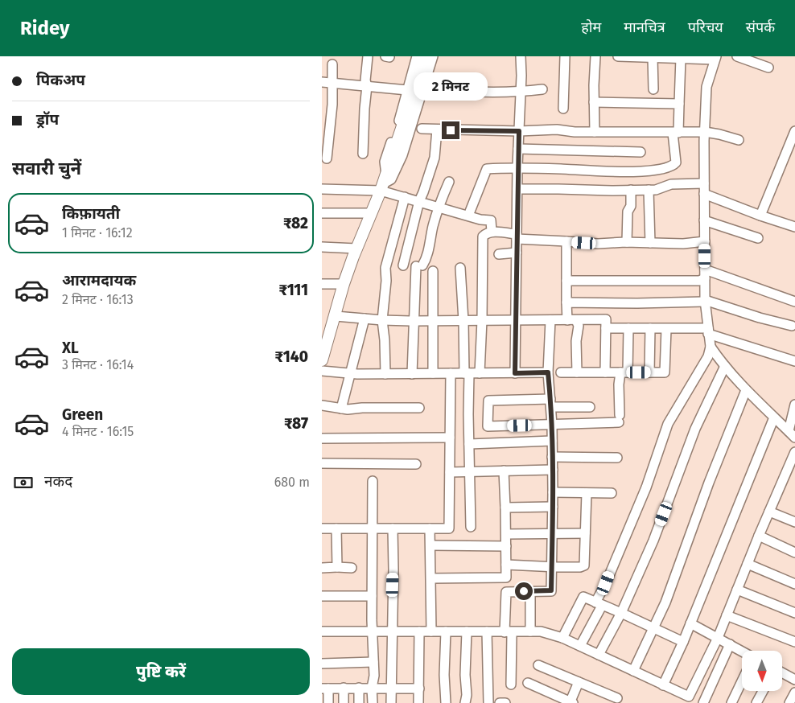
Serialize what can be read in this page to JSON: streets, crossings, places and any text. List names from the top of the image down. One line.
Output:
{"north":"bottom","page":{"header":"Ridey","nav":["होम","मानचित्र","परिचय","संपर्क"],"banner":["पिकअप","ड्रॉप"],"bubble":"2 मिनट","heading":"सवारी चुनें","list":[{"name":"किफ़ायती","note":"1 मिनट · 16:12","value":"₹82"},{"name":"आरामदायक","note":"2 मिनट · 16:13","value":"₹111"},{"name":"XL","note":"3 मिनट · 16:14","value":"₹140"},{"name":"Green","note":"4 मिनट · 16:15","value":"₹87"}],"pay":["नकद","680 m"],"buttons":"पुष्टि करें"}}
